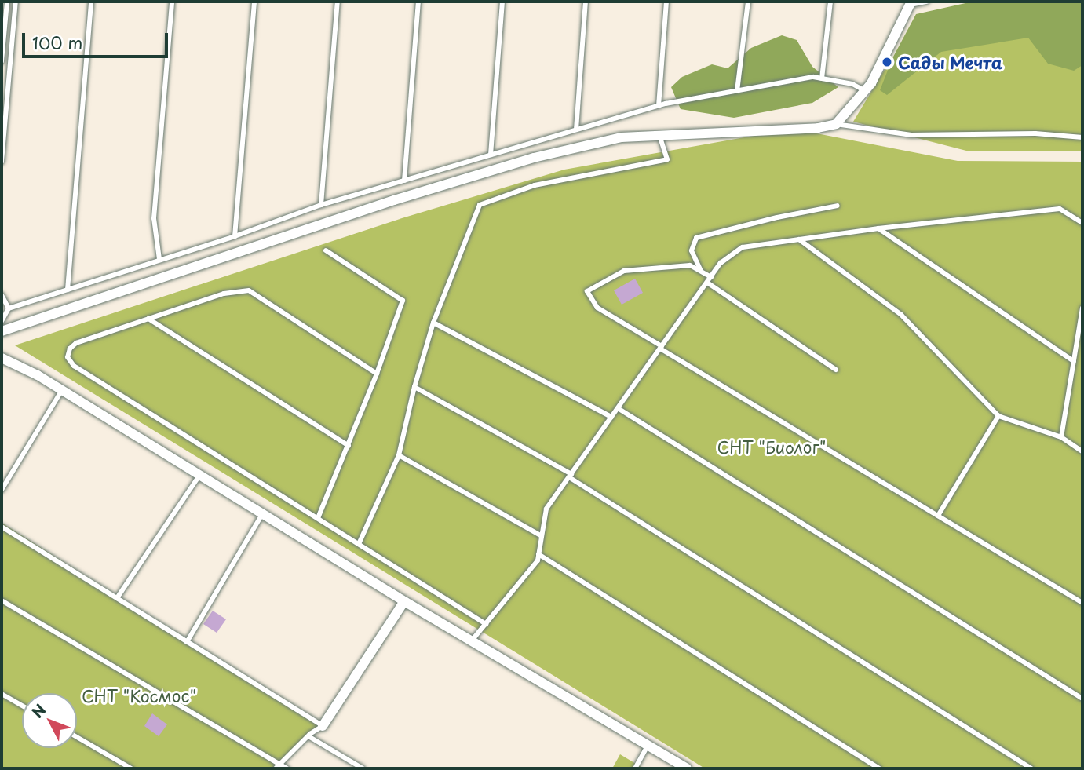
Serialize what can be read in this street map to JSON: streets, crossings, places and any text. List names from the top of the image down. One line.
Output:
{"parks":["СНТ \"Биолог\"","СНТ \"Космос\""],"places":["Сады Мечта"],"scale_bar":"100 m","north":"top left"}
